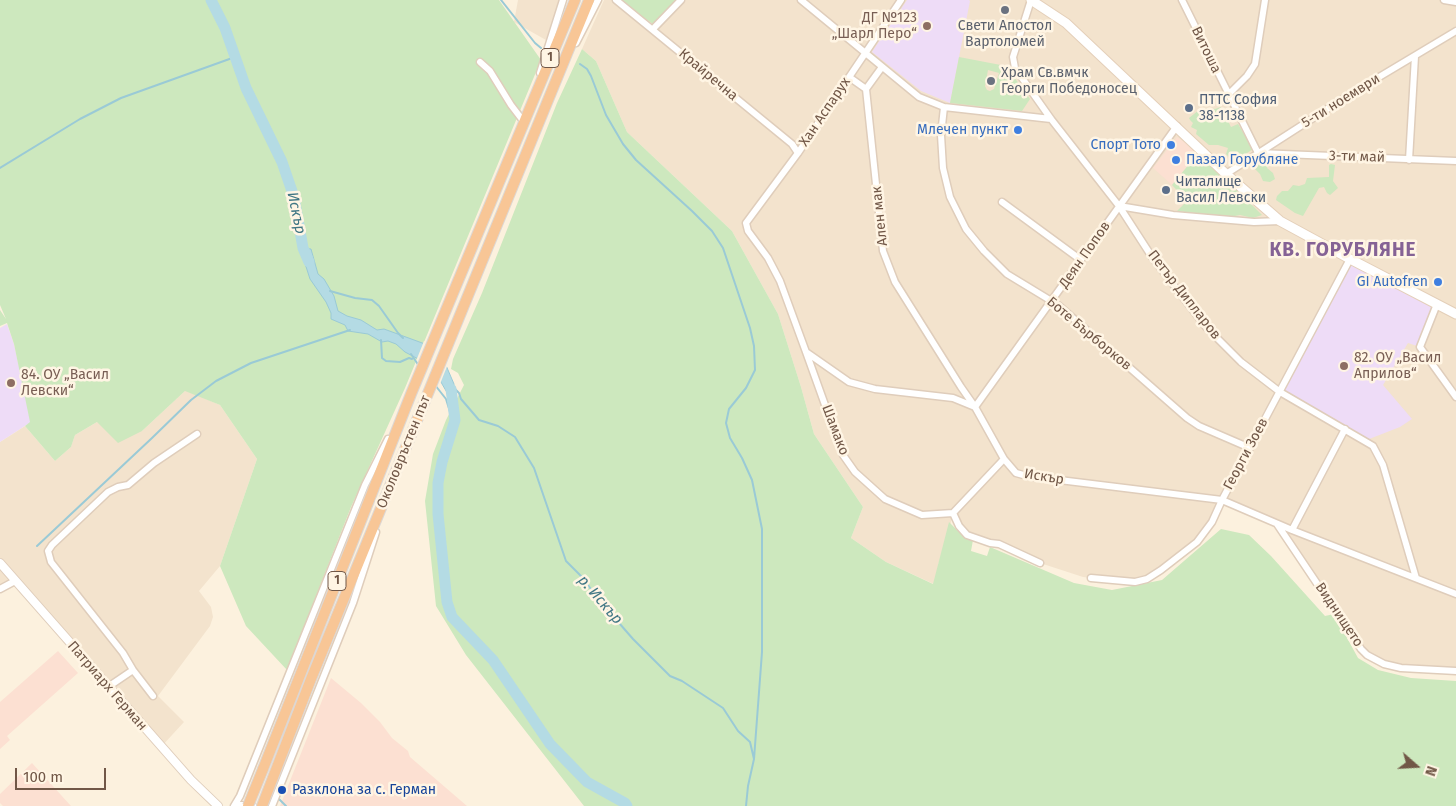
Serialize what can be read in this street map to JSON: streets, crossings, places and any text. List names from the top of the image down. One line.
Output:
{"streets":{"highway":["1","Околовръстен път"],"street":["Витоша","Крайречна","5-ти ноември","Хан Аспарух","3-ти май","Ален мак","Деян Попов","Петър Дипларов","Боте Бърборков","Шамако","Георги Зоев","Искър","Виднището","Патриарх Герман"]},"crossings":[["Витоша","5-ти ноември"],["Витоша","3-ти май"],["Крайречна","Хан Аспарух"],["5-ти ноември","3-ти май"],["Хан Аспарух","Шамако"],["Ален мак","Деян Попов"],["Ален мак","Искър"],["Деян Попов","Петър Дипларов"],["Деян Попов","Боте Бърборков"],["Деян Попов","Искър"],["Петър Дипларов","Георги Зоев"],["Петър Дипларов","Искър"],["Боте Бърборков","Георги Зоев"],["Георги Зоев","Искър"],["Искър","Виднището"]],"districts":["КВ. ГОРУБЛЯНЕ"],"water":["Искър","р. Искър"],"places":["Свети Апостол Вартоломей","ДГ №123 „Шарл Перо“","Храм Св.вмчк Георги Победоносец","ПТТС София 38-1138","Млечен пункт","Спорт Тото","Пазар Горубляне","Читалище Васил Левски","GI Autofren","82. ОУ „Васил Априлов“","84. ОУ „Васил Левски“","Разклона за с. Герман"],"scale_bar":"100 m","north":"right"}
